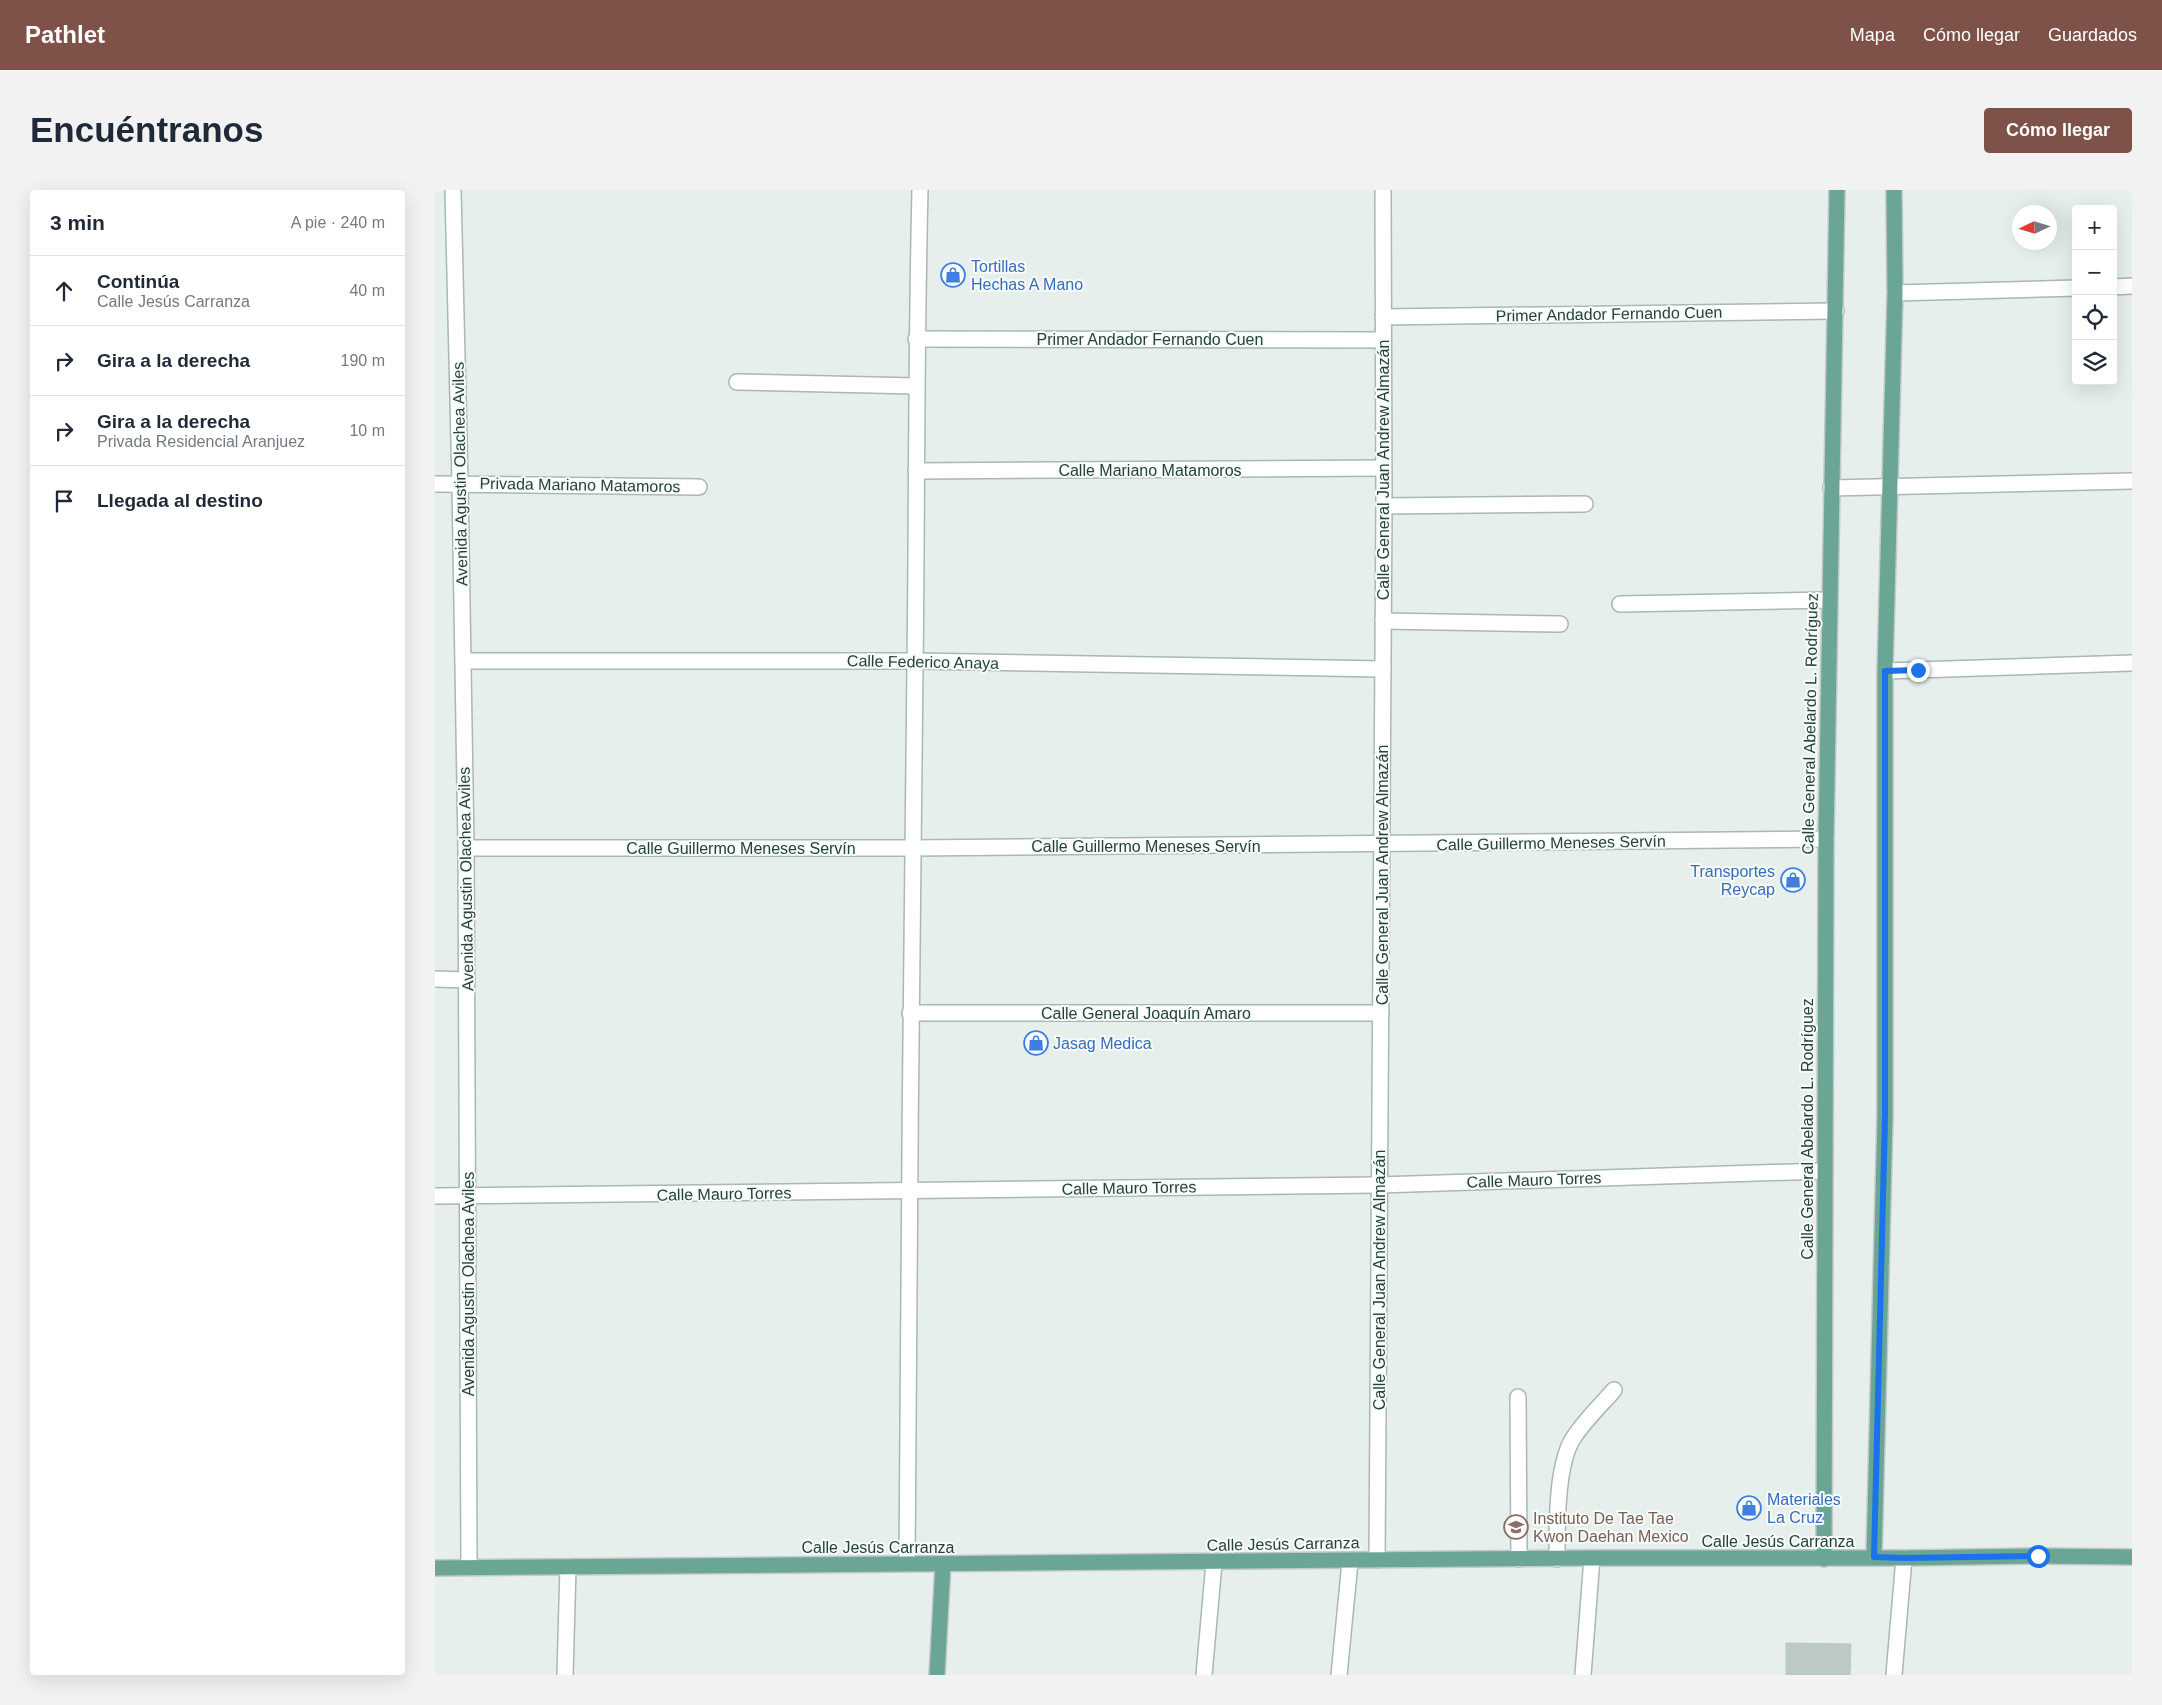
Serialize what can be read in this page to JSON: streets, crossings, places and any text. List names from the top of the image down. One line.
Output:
{"streets":{"main road":["Calle General Abelardo L. Rodríguez","Calle Jesús Carranza"],"street":["Primer Andador Fernando Cuen","Calle Mariano Matamoros","Calle General Juan Andrew Almazán","Avenida Agustin Olachea Aviles","Privada Mariano Matamoros","Calle Federico Anaya","Calle Guillermo Meneses Servín","Calle General Joaquín Amaro","Calle Mauro Torres"]},"crossings":[["Primer Andador Fernando Cuen","Calle General Juan Andrew Almazán"],["Primer Andador Fernando Cuen","Calle General Abelardo L. Rodríguez"],["Calle Mariano Matamoros","Calle General Juan Andrew Almazán"],["Calle General Juan Andrew Almazán","Calle Federico Anaya"],["Calle General Juan Andrew Almazán","Calle Guillermo Meneses Servín"],["Calle General Juan Andrew Almazán","Calle General Joaquín Amaro"],["Calle General Juan Andrew Almazán","Calle Mauro Torres"],["Calle General Juan Andrew Almazán","Calle Jesús Carranza"],["Avenida Agustin Olachea Aviles","Privada Mariano Matamoros"],["Avenida Agustin Olachea Aviles","Calle Federico Anaya"],["Avenida Agustin Olachea Aviles","Calle Guillermo Meneses Servín"],["Avenida Agustin Olachea Aviles","Calle Mauro Torres"],["Avenida Agustin Olachea Aviles","Calle Jesús Carranza"],["Calle General Abelardo L. Rodríguez","Calle Guillermo Meneses Servín"],["Calle General Abelardo L. Rodríguez","Calle Mauro Torres"],["Calle General Abelardo L. Rodríguez","Calle Jesús Carranza"]],"places":{"shop":["Tortillas Hechas A Mano","Transportes Reycap","Jasag Medica","Materiales La Cruz"],"school or university":["Instituto De Tae Tae Kwon Daehan Mexico"]},"north":"left","page":{"header":"Pathlet","nav":["Mapa","Cómo llegar","Guardados"],"buttons":"Cómo llegar","title":"Encuéntranos","heading":["3 min","A pie · 240 m"],"map_buttons":["+","−"],"list":[["Continúa","Calle Jesús Carranza","40 m"],["Gira a la derecha","190 m"],["Gira a la derecha","Privada Residencial Aranjuez","10 m"],"Llegada al destino"]}}
